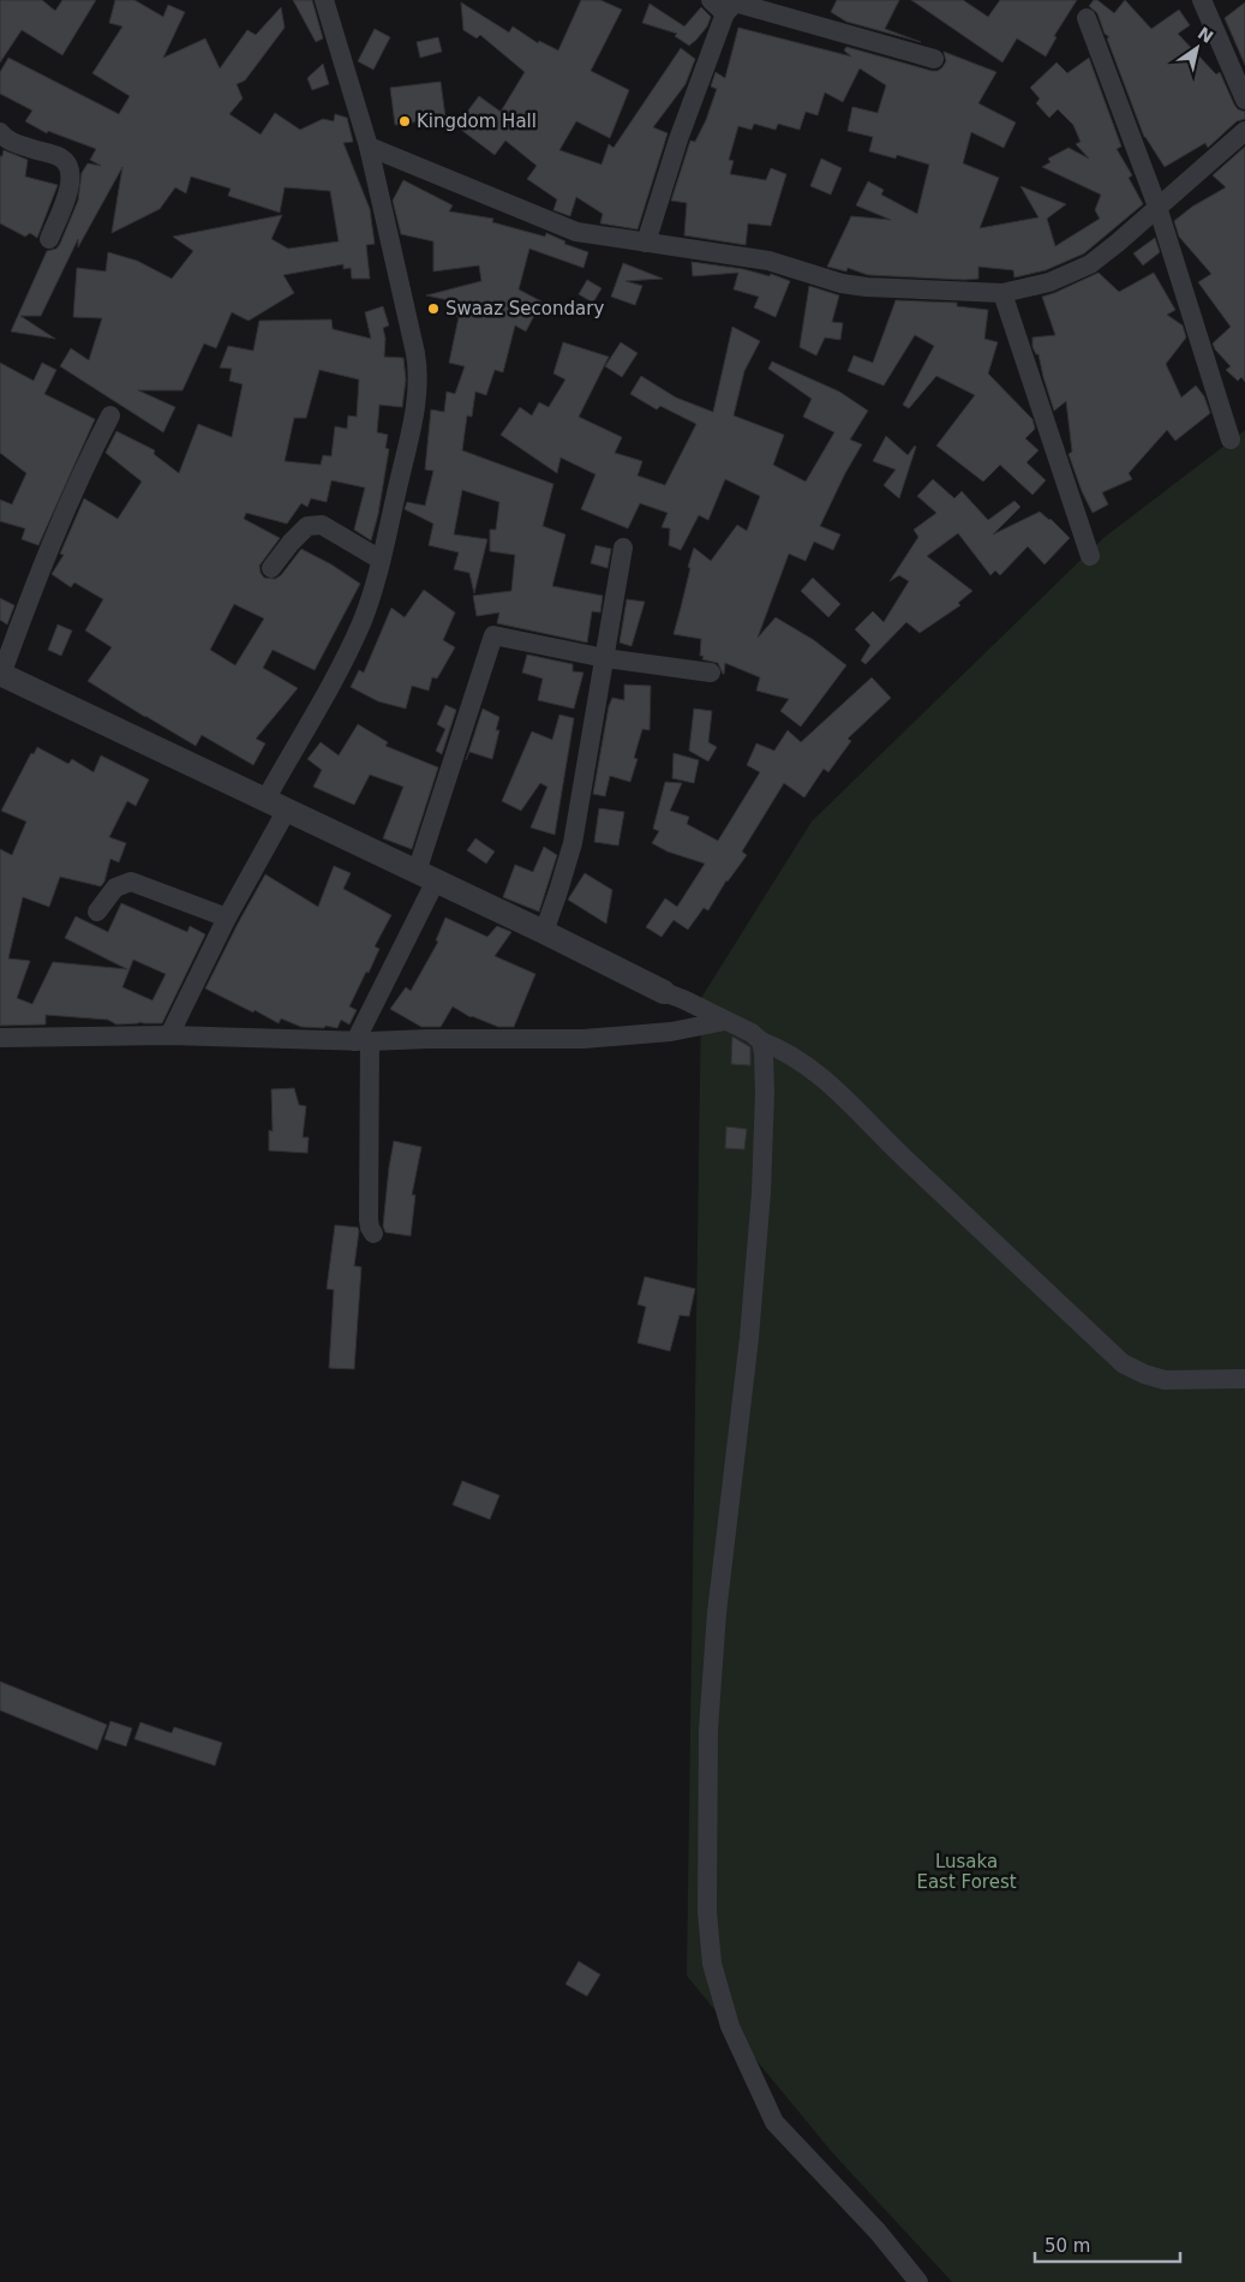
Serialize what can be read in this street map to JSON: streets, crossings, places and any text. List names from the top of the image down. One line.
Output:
{"parks":["Lusaka East Forest"],"places":["Kingdom Hall","Swaaz Secondary"],"scale_bar":"50 m","north":"top right"}
